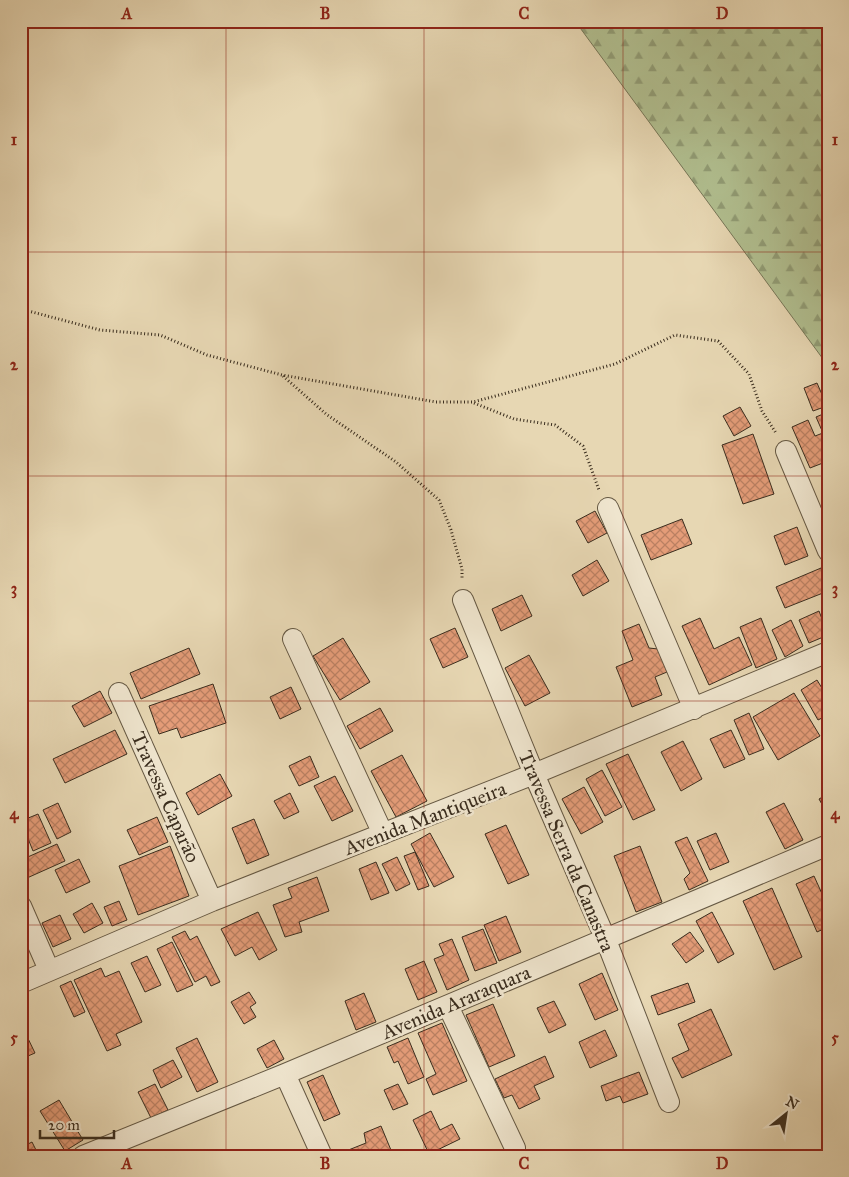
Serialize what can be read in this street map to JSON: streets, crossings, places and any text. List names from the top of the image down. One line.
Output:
{"streets":{"street":["Travessa Caparão","Avenida Mantiqueira","Travessa Serra da Canastra","Avenida Araraquara"]},"crossings":[["Travessa Caparão","Avenida Mantiqueira"],["Avenida Mantiqueira","Travessa Serra da Canastra"],["Travessa Serra da Canastra","Avenida Araraquara"]],"scale_bar":"20 m","north":"top right","grid":{"columns":["A","B","C","D"],"rows":["1","2","3","4","5"]}}
